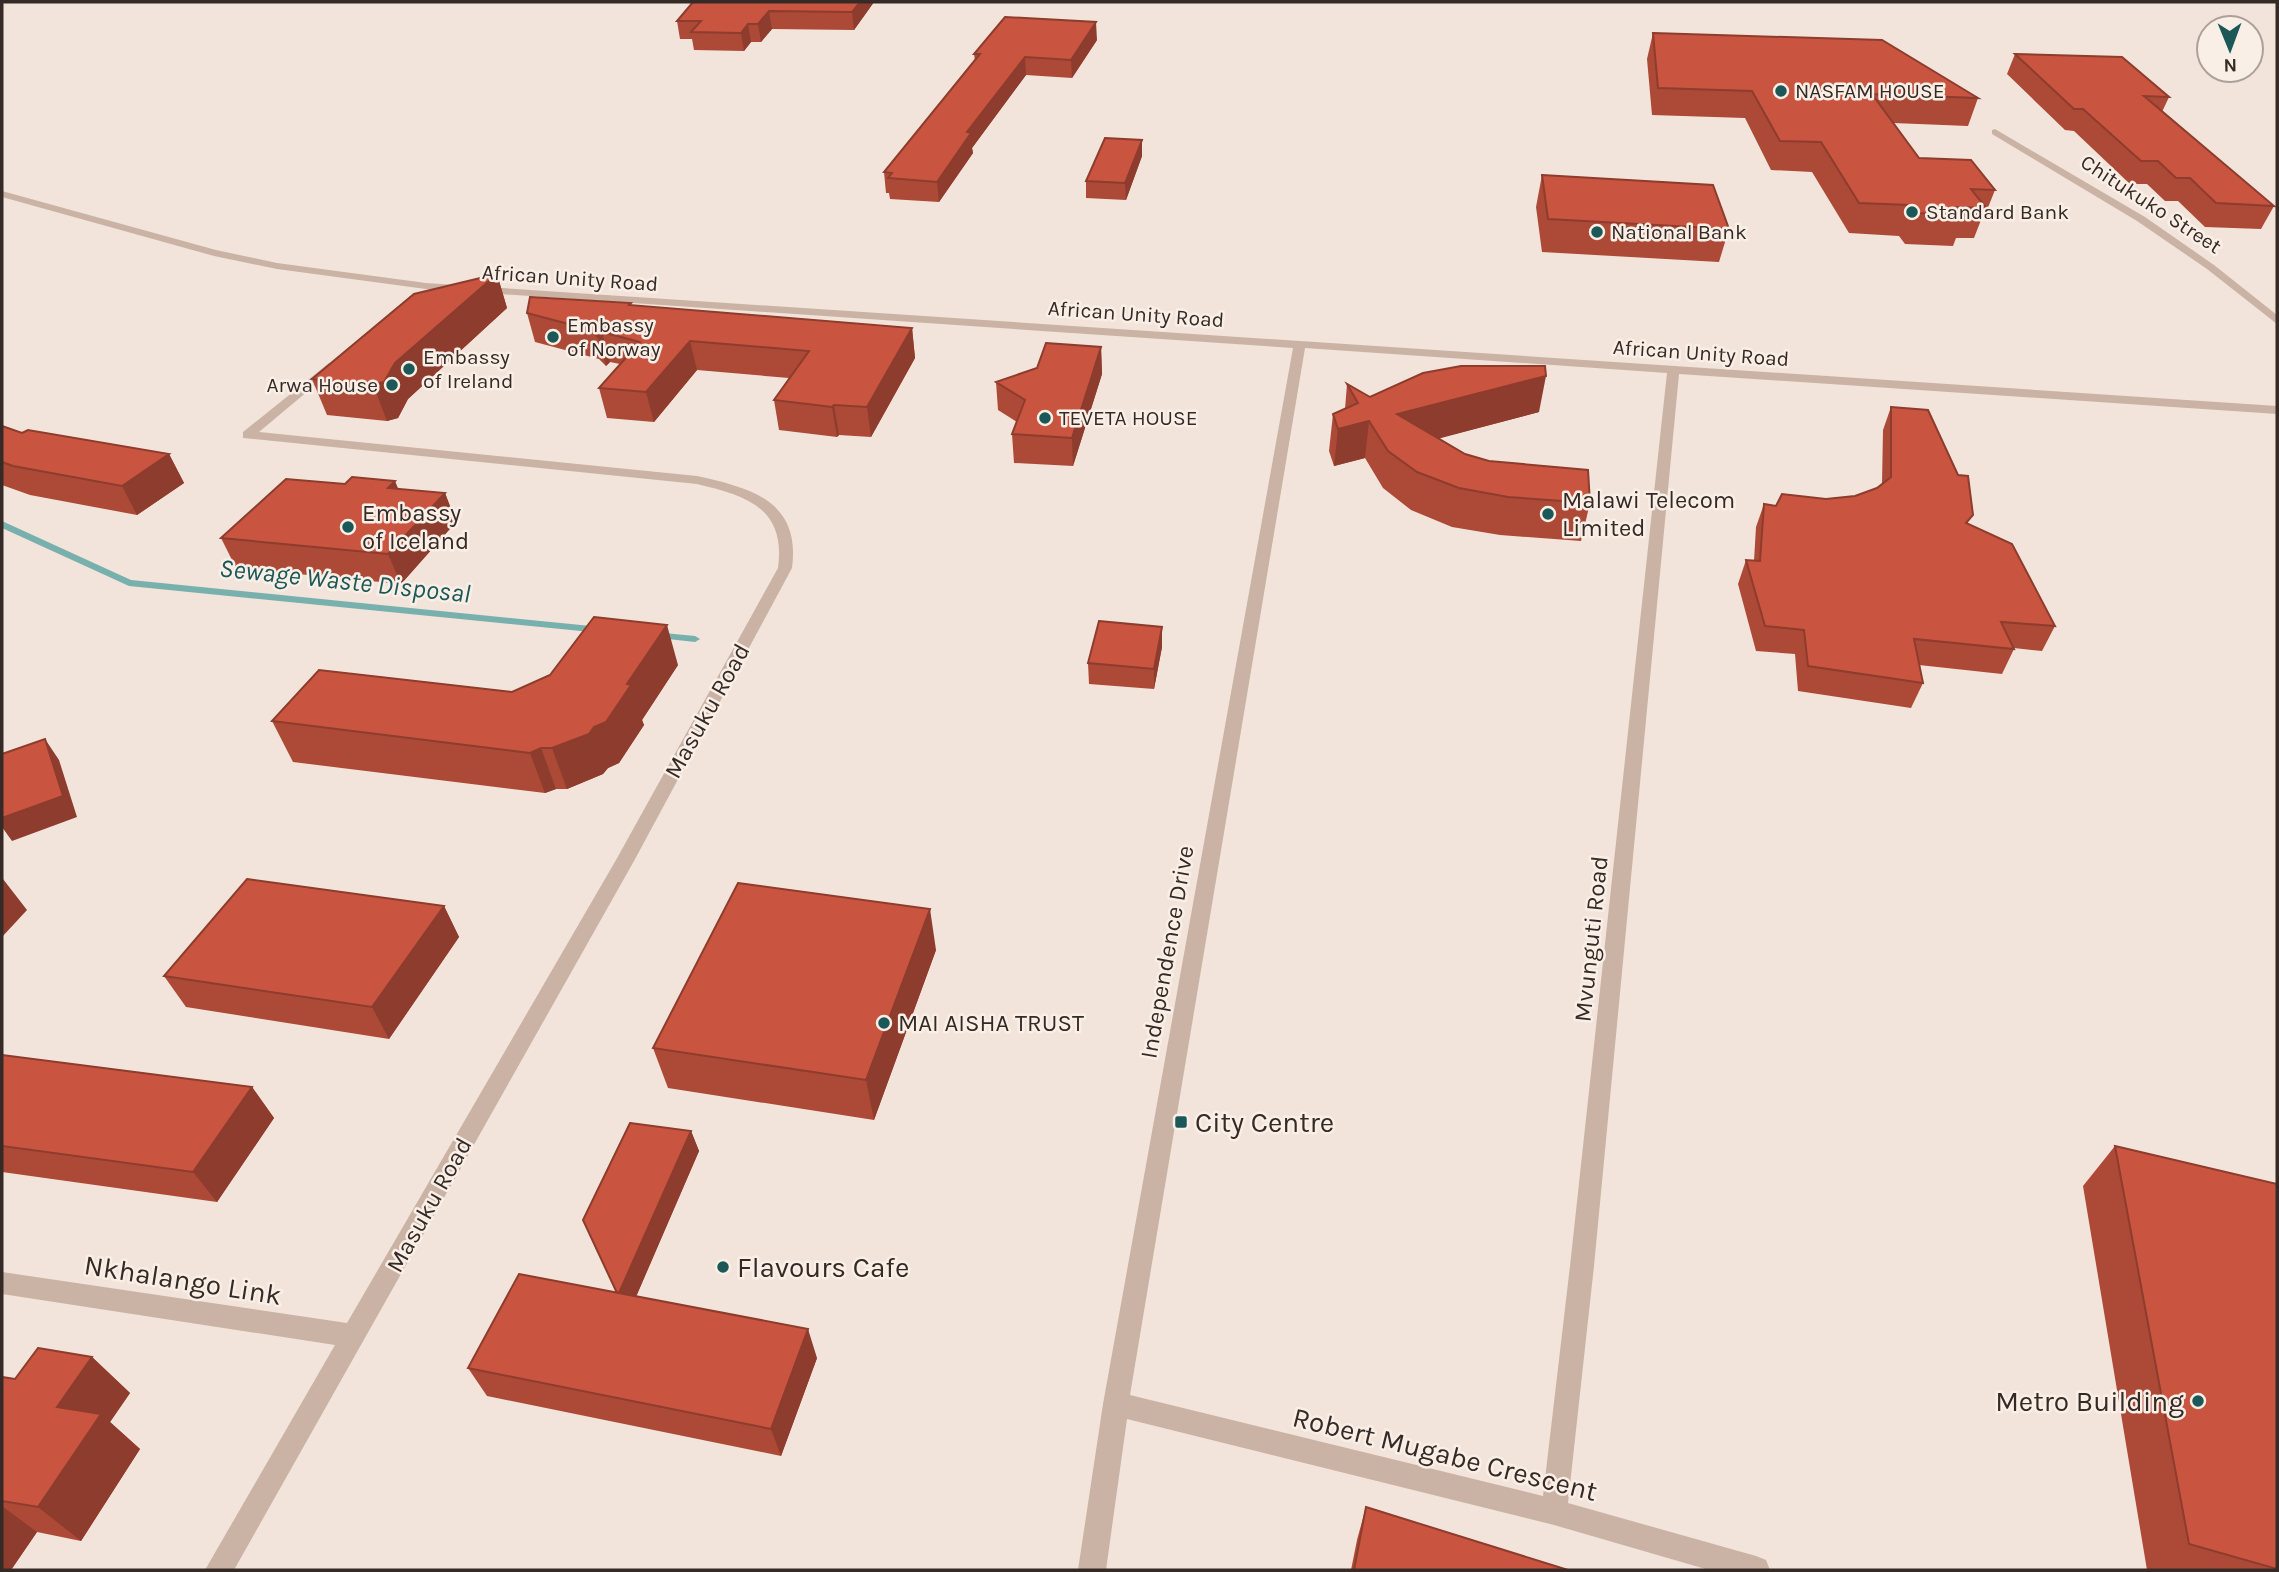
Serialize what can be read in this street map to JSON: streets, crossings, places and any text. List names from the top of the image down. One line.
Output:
{"streets":{"street":["Chitukuko Street","African Unity Road","Masuku Road","Mvunguti Road","Independence Drive","Nkhalango Link","Robert Mugabe Crescent"]},"crossings":[["African Unity Road","Mvunguti Road"],["African Unity Road","Independence Drive"],["Masuku Road","Nkhalango Link"],["Mvunguti Road","Robert Mugabe Crescent"],["Independence Drive","Robert Mugabe Crescent"]],"water":["Sewage Waste Disposal"],"places":{"other":["NASFAM HOUSE","Standard Bank","National Bank","Embassy of Norway","Embassy of Ireland","Arwa House","TEVETA HOUSE","Malawi Telecom Limited","Embassy of Iceland","MAI AISHA TRUST","Flavours Cafe","Metro Building"],"transit":["City Centre"]},"north":"bottom"}
